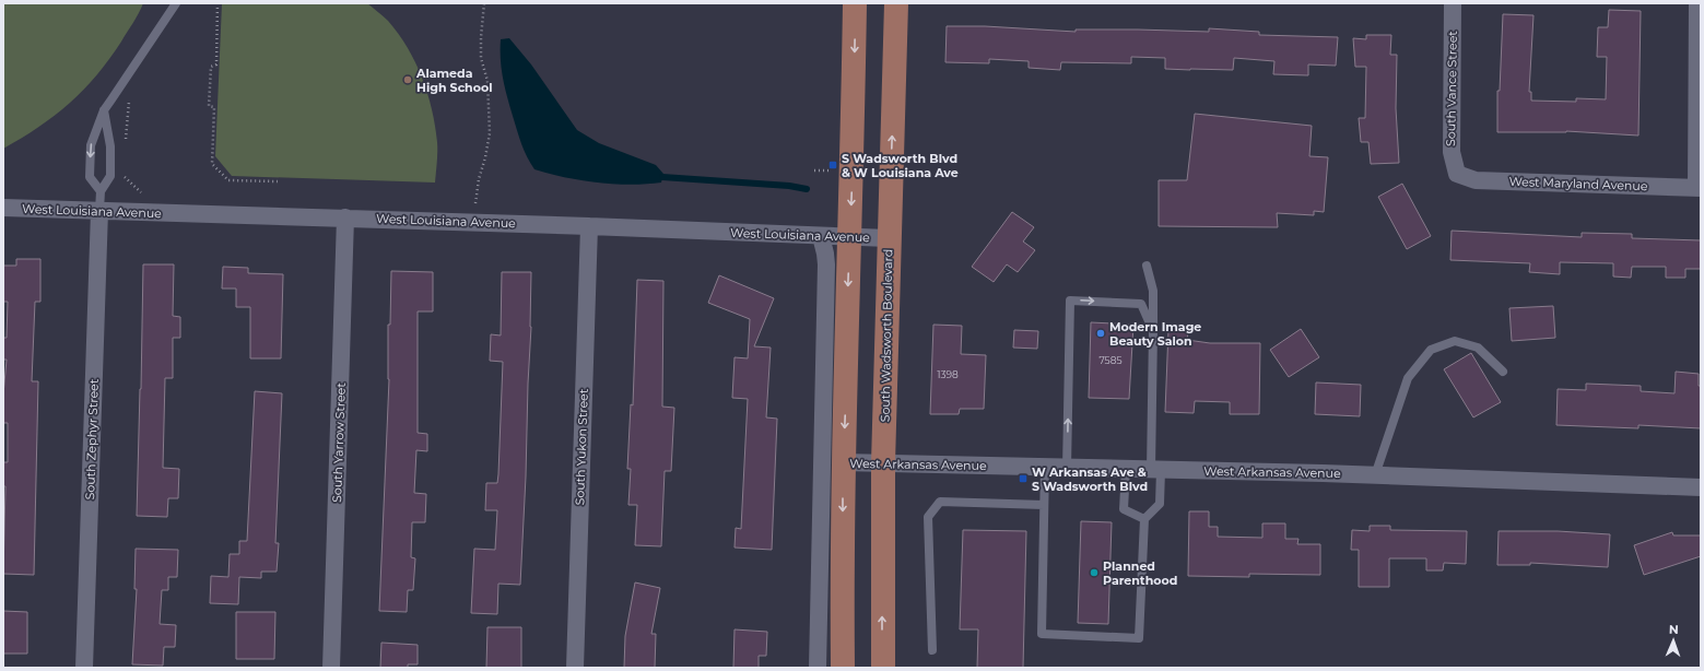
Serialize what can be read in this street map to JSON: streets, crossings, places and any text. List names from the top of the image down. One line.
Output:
{"streets":{"main road":["South Wadsworth Boulevard"],"street":["South Vance Street","West Maryland Avenue","West Louisiana Avenue","South Zephyr Street","South Yarrow Street","South Yukon Street","West Arkansas Avenue"]},"crossings":[["South Vance Street","West Maryland Avenue"],["West Louisiana Avenue","South Wadsworth Boulevard"],["West Louisiana Avenue","South Zephyr Street"],["West Louisiana Avenue","South Yarrow Street"],["West Louisiana Avenue","South Yukon Street"],["South Wadsworth Boulevard","West Arkansas Avenue"]],"places":{"other":["Alameda High School","Modern Image Beauty Salon","Planned Parenthood"],"transit":["S Wadsworth Blvd & W Louisiana Ave","W Arkansas Ave & S Wadsworth Blvd"]},"house_numbers":["7585","1398"],"north":"top"}
